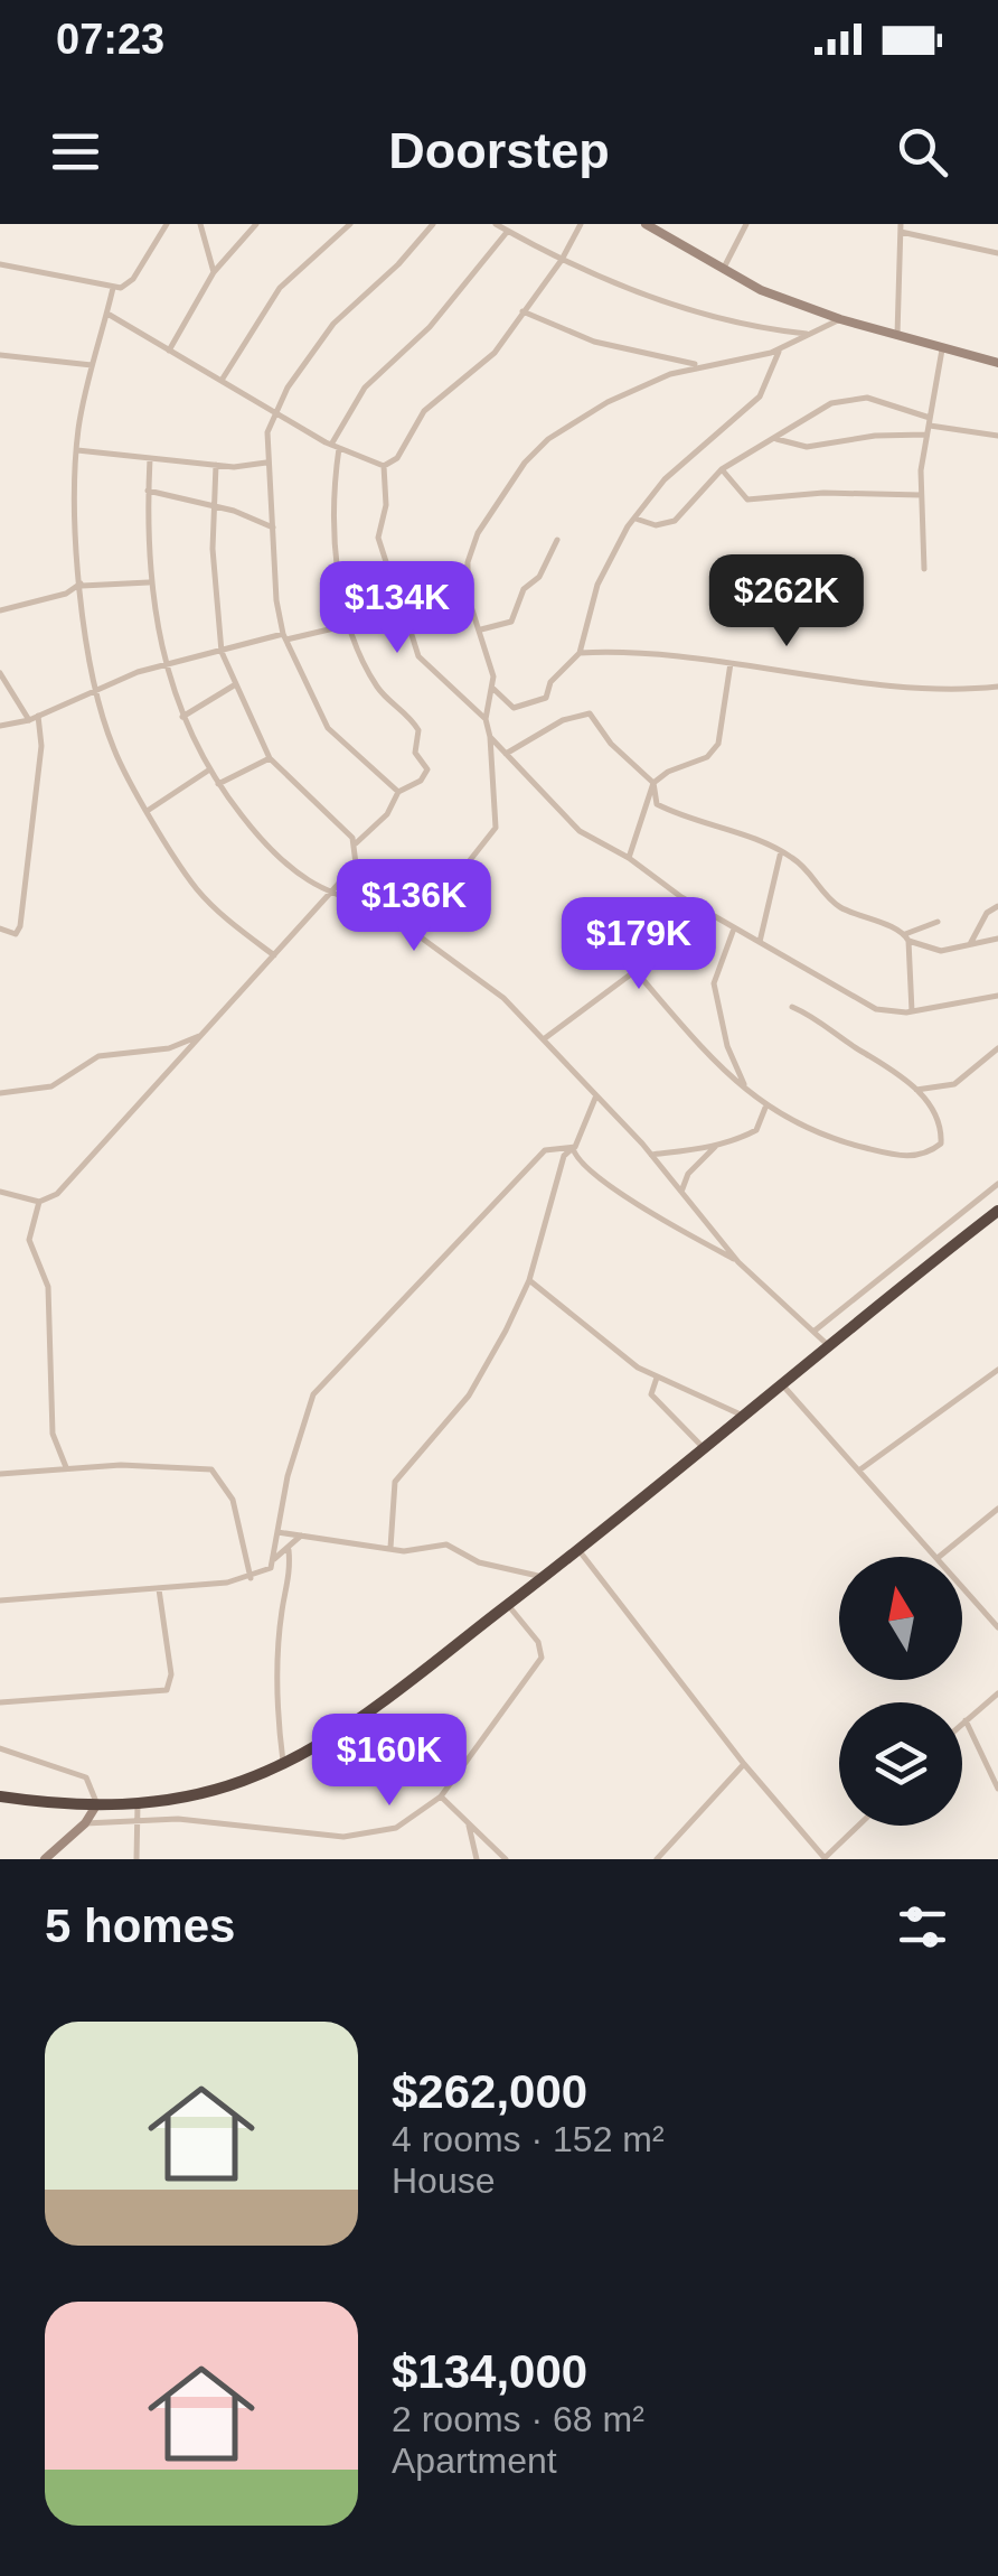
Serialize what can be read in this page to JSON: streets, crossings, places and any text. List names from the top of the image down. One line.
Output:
{"north":"top","page":{"status":"07:23","header":"Doorstep","price":["$262K","$134K","$136K","$179K","$160K"],"heading":"5 homes","list":[{"name":"$262,000","note":"4 rooms · 152 m² · House"},{"name":"$134,000","note":"2 rooms · 68 m² · Apartment"}]}}
